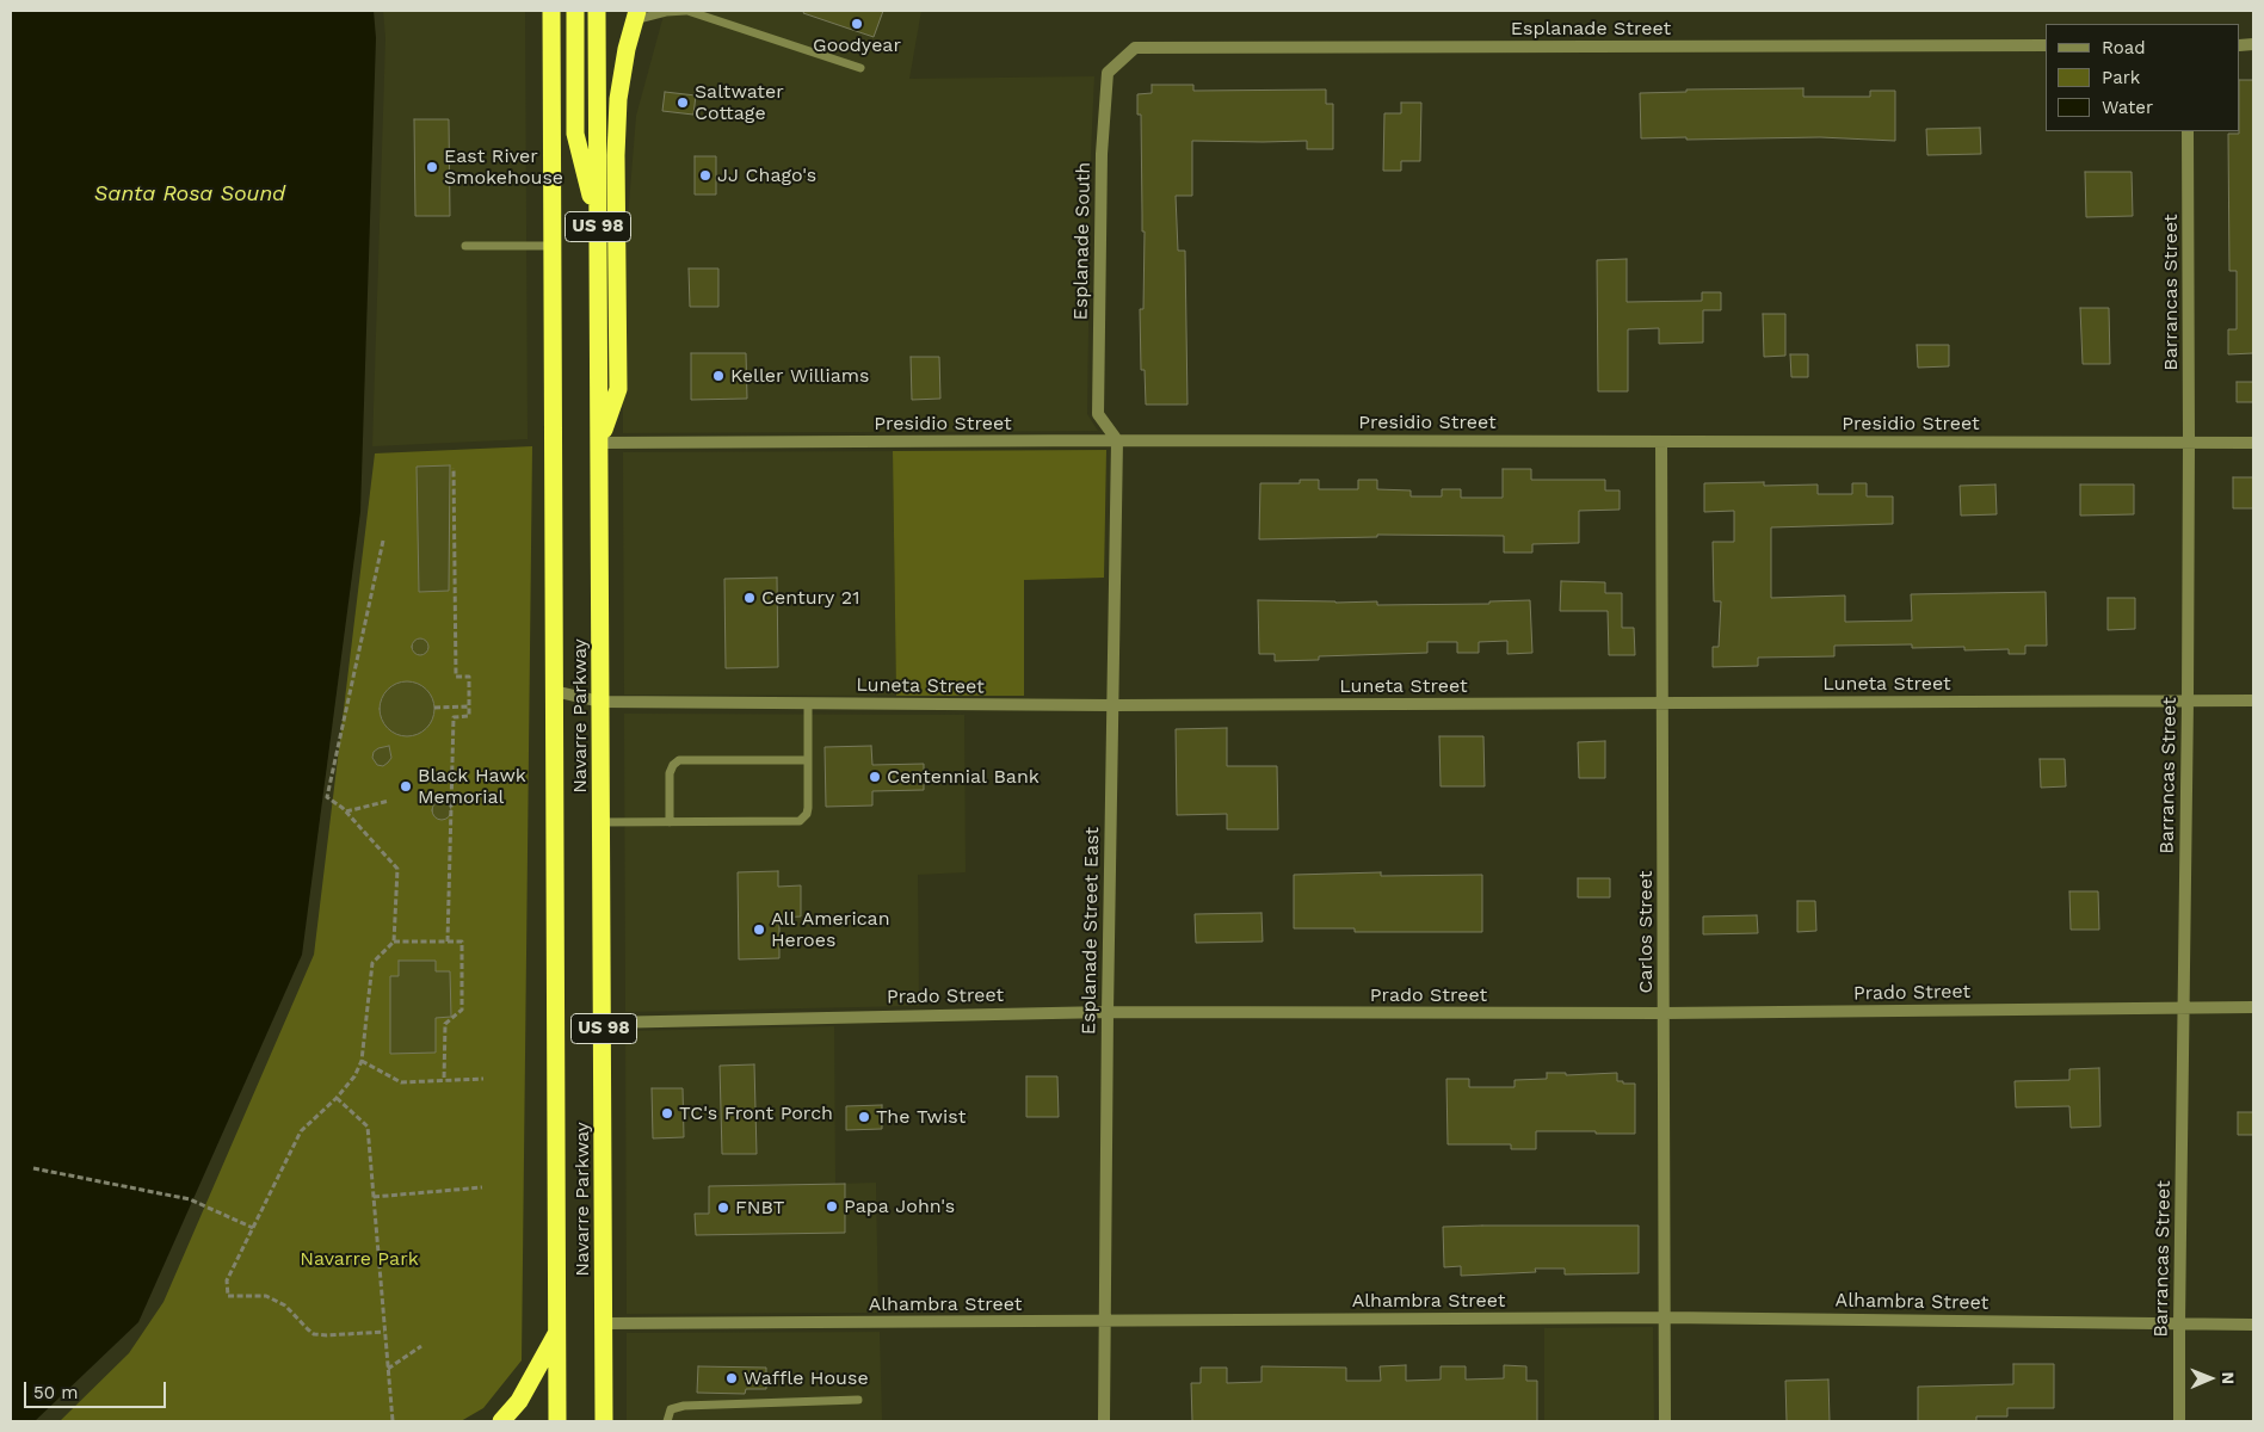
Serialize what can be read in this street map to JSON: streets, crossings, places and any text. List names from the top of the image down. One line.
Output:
{"streets":{"highway":["US 98","Navarre Parkway"],"street":["Esplanade Street","Esplanade South","Barrancas Street","Presidio Street","Luneta Street","Esplanade Street East","Carlos Street","Prado Street","Alhambra Street"]},"crossings":[["Esplanade Street","Esplanade South"],["Esplanade South","Presidio Street"],["Esplanade South","Esplanade Street East"],["Barrancas Street","Presidio Street"],["Barrancas Street","Luneta Street"],["Barrancas Street","Prado Street"],["Barrancas Street","Alhambra Street"],["Presidio Street","Navarre Parkway"],["Presidio Street","Esplanade Street East"],["Presidio Street","Carlos Street"],["Luneta Street","Navarre Parkway"],["Luneta Street","Esplanade Street East"],["Luneta Street","Carlos Street"],["Navarre Parkway","Prado Street"],["Navarre Parkway","Alhambra Street"],["Esplanade Street East","Prado Street"],["Esplanade Street East","Alhambra Street"],["Carlos Street","Prado Street"],["Carlos Street","Alhambra Street"]],"water":["Santa Rosa Sound"],"parks":["Navarre Park"],"places":["Goodyear","Saltwater Cottage","East River Smokehouse","JJ Chago's","Keller Williams","Century 21","Centennial Bank","Black Hawk Memorial","All American Heroes","TC's Front Porch","The Twist","Papa John's","FNBT","Waffle House"],"legend":["Road","Park","Water"],"scale_bar":"50 m","north":"right"}
